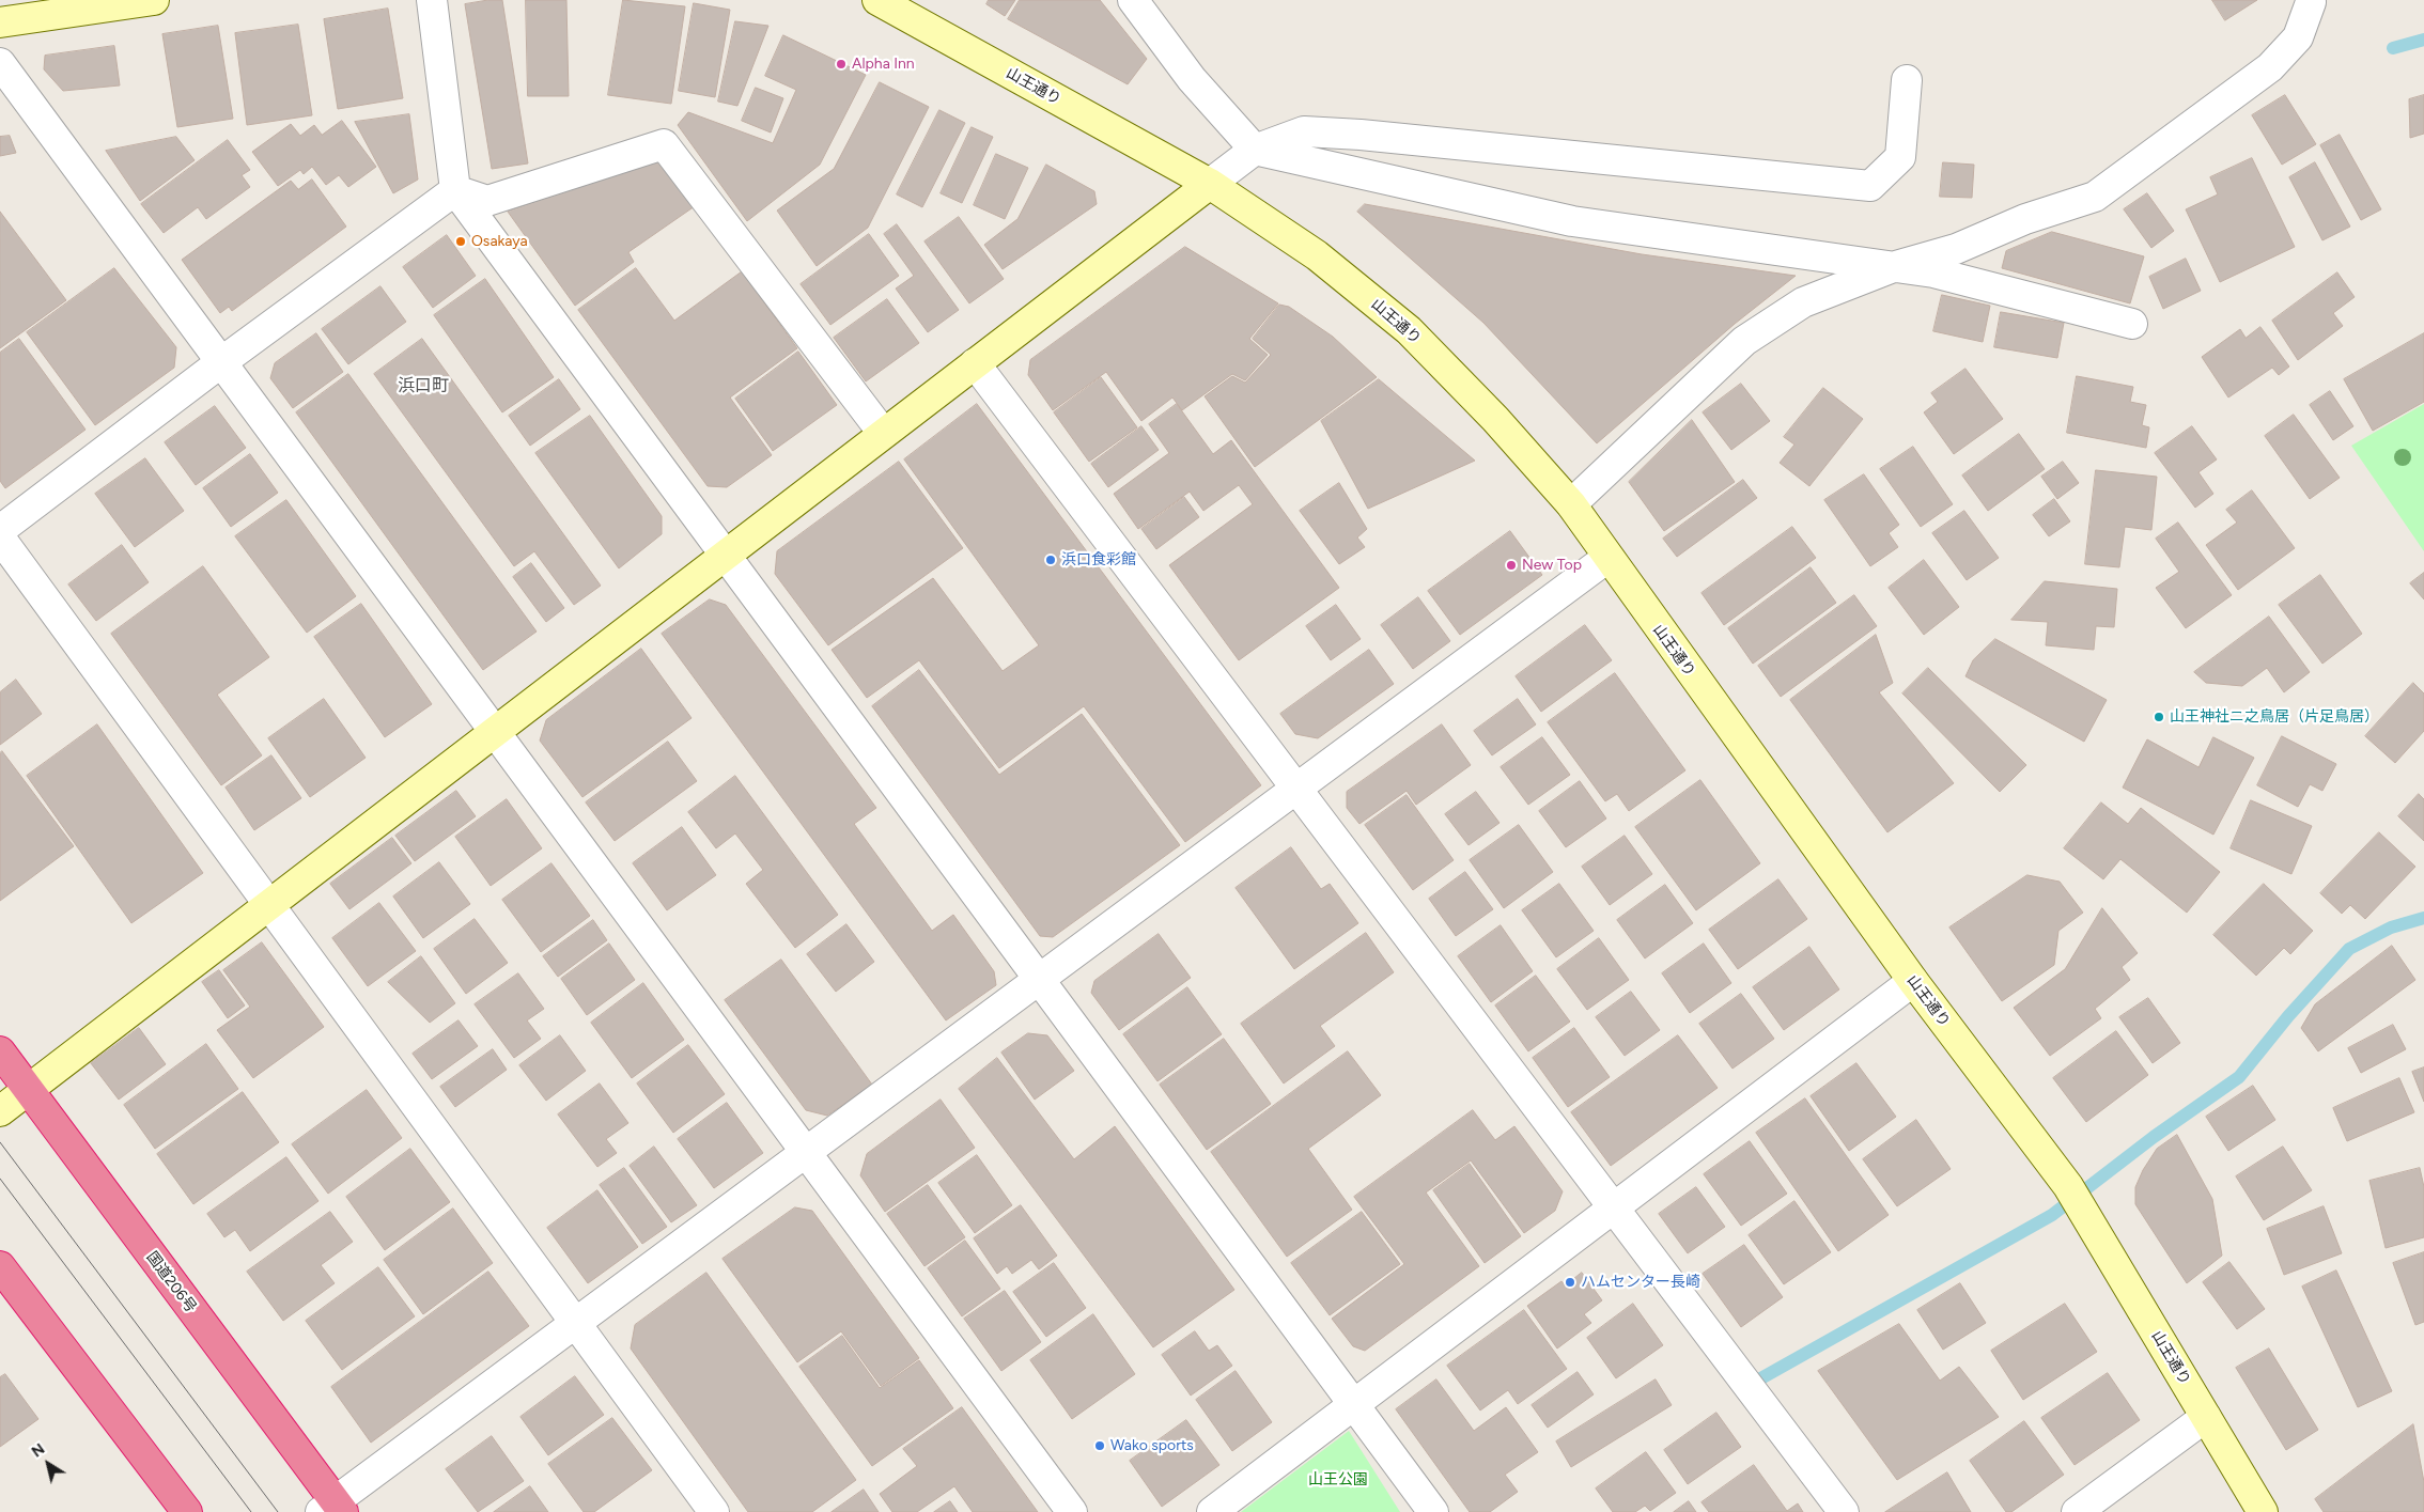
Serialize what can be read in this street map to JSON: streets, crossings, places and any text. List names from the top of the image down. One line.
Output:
{"streets":{"highway":["国道206号"],"street":["山王通り"]},"districts":["浜口町"],"parks":["山王公園"],"places":["Alpha Inn","Osakaya","浜口食彩館","New Top","山王神社ニ之鳥居（片足鳥居）","ハムセンター長崎","Wako sports"],"north":"top left"}
